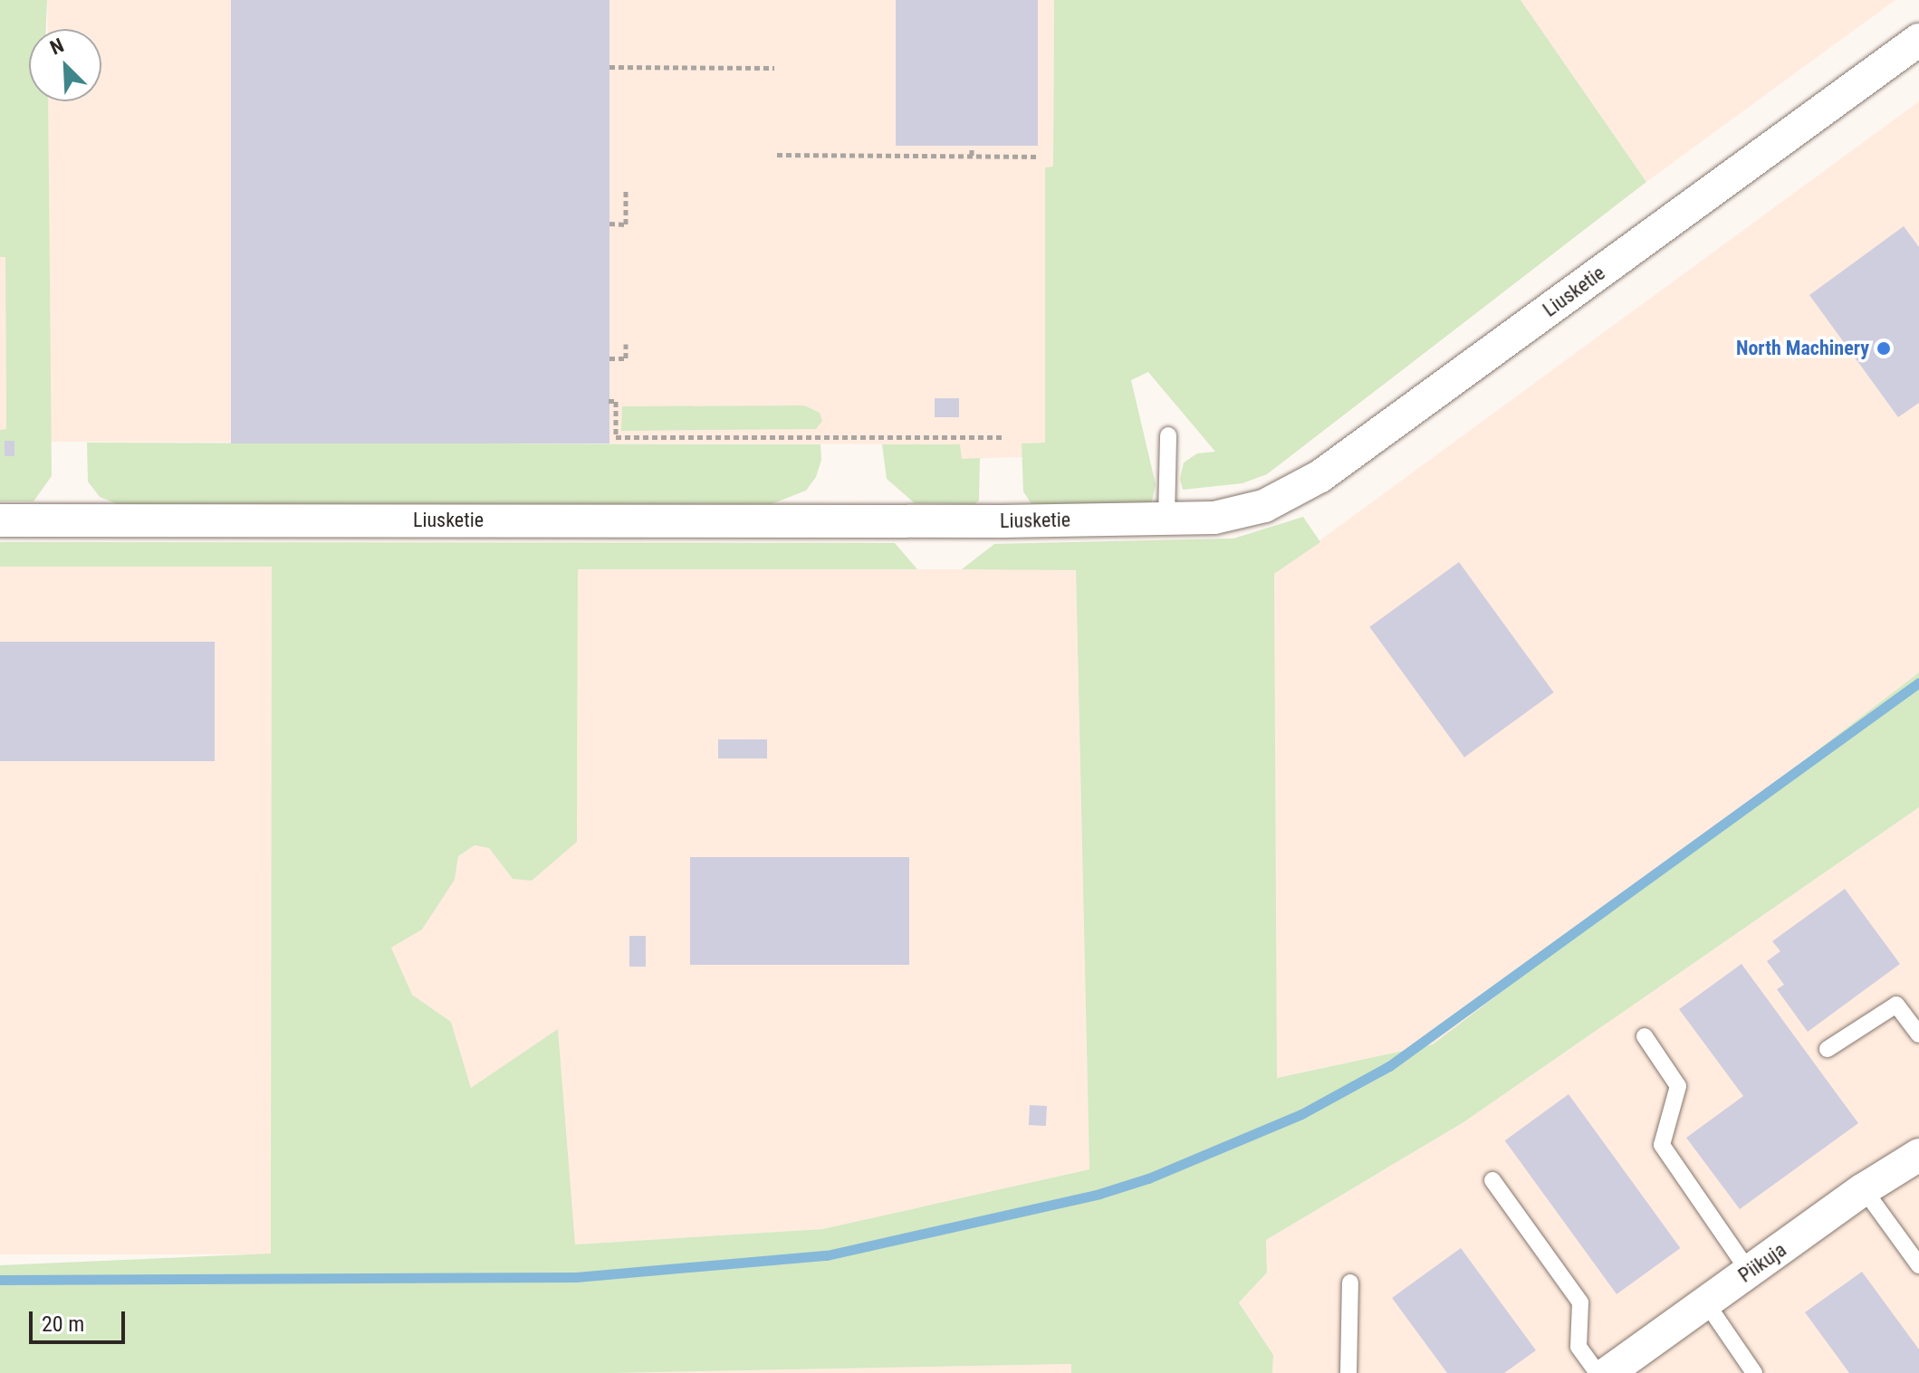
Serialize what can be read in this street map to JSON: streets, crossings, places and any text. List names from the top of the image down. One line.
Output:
{"streets":{"street":["Liusketie","Piikuja"]},"places":["North Machinery"],"scale_bar":"20 m","north":"top left"}
